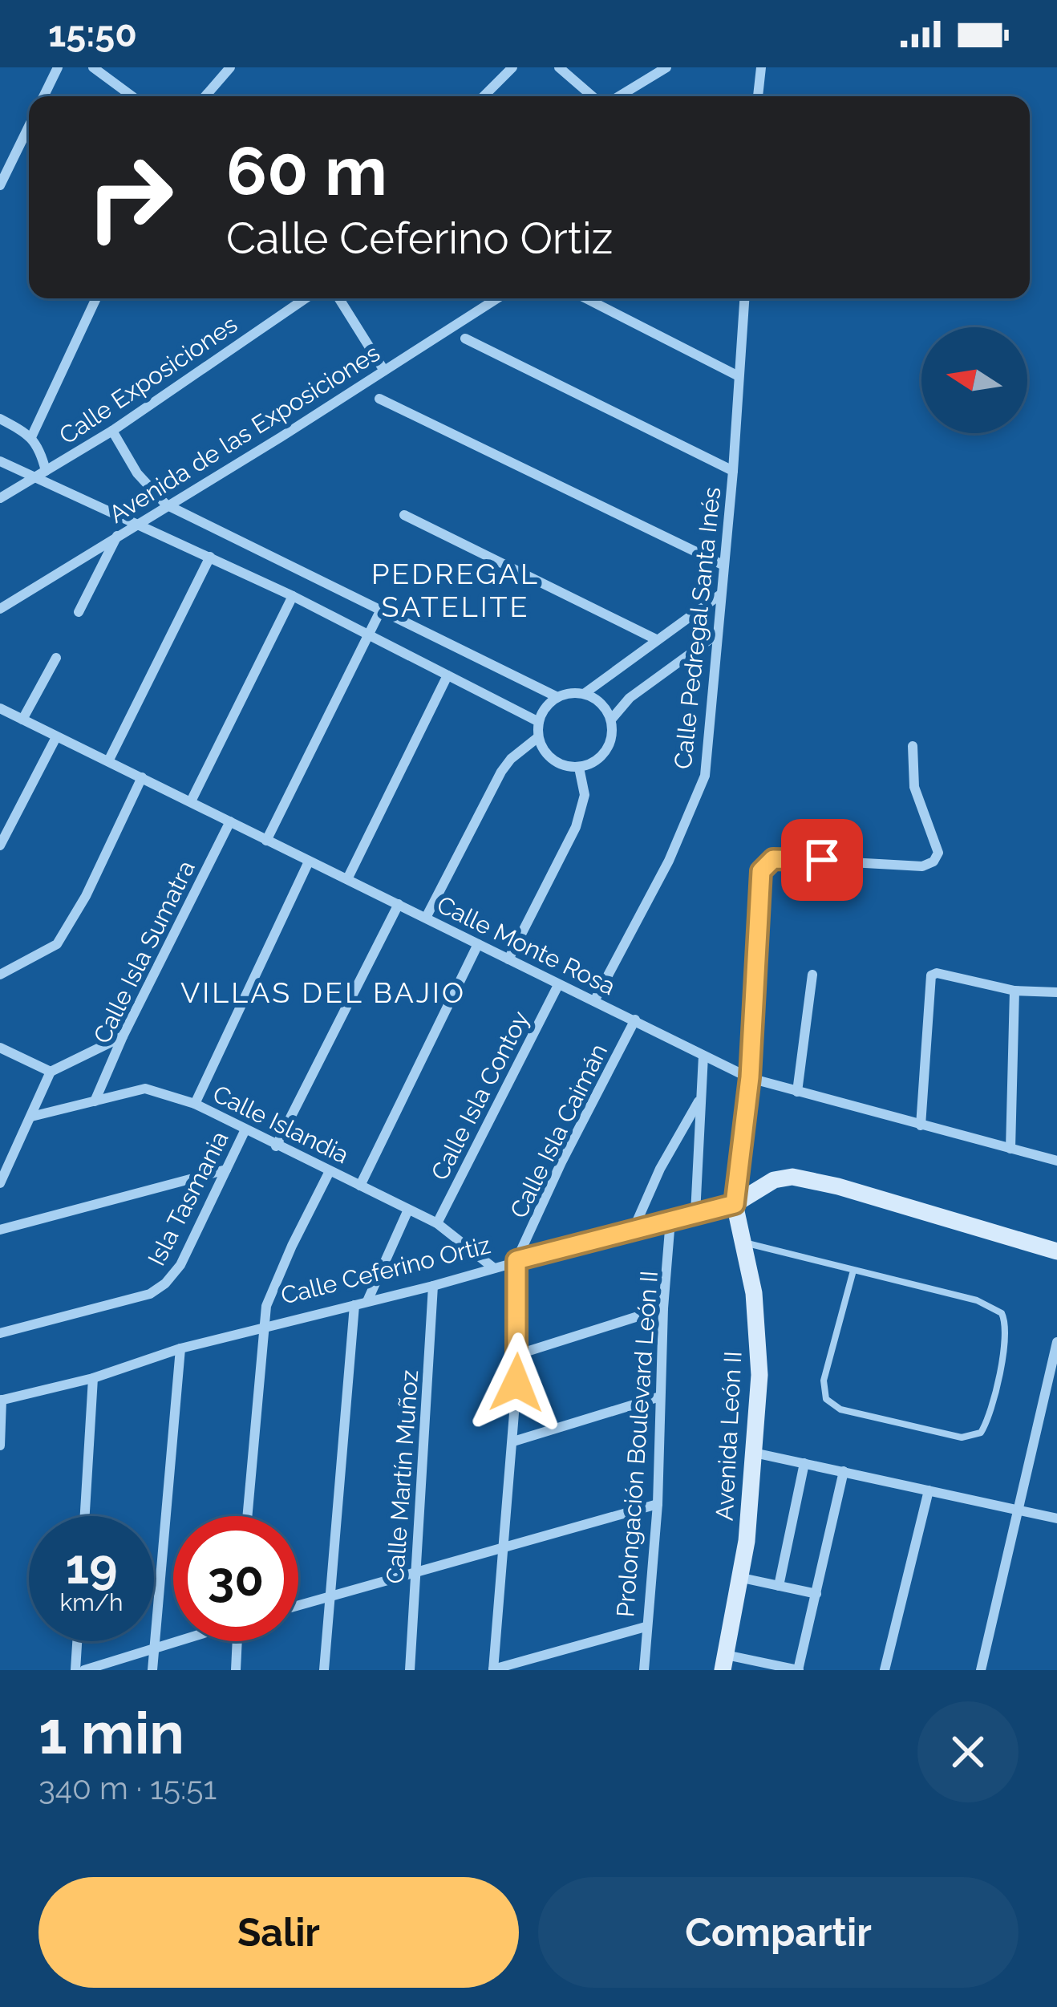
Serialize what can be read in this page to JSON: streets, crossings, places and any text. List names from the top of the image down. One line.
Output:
{"streets":{"street":["Calle Exposiciones","Avenida de las Exposiciones","Calle Pedregal Santa Inés","Calle Monte Rosa","Calle Isla Sumatra","Calle Isla Contoy","Calle Islandia","Calle Isla Caimán","Isla Tasmania","Calle Ceferino Ortiz","Avenida León II","Prolongación Boulevard León II","Calle Martín Muñoz"]},"crossings":[["Calle Pedregal Santa Inés","Calle Monte Rosa"],["Calle Monte Rosa","Calle Isla Sumatra"],["Calle Monte Rosa","Calle Isla Contoy"],["Calle Monte Rosa","Calle Isla Caimán"],["Calle Isla Sumatra","Calle Islandia"],["Calle Isla Contoy","Calle Islandia"],["Calle Islandia","Isla Tasmania"],["Calle Islandia","Calle Ceferino Ortiz"],["Calle Isla Caimán","Calle Ceferino Ortiz"],["Calle Ceferino Ortiz","Avenida León II"],["Calle Ceferino Ortiz","Prolongación Boulevard León II"],["Calle Ceferino Ortiz","Calle Martín Muñoz"]],"districts":["PEDREGAL SATELITE","VILLAS DEL BAJIO"],"north":"left","page":{"status":"15:50","turn":["60 m","Calle Ceferino Ortiz"],"speed":"19 km/h","limit":"30","heading":["1 min","340 m · 15:51"],"buttons":["Salir","Compartir"]}}
